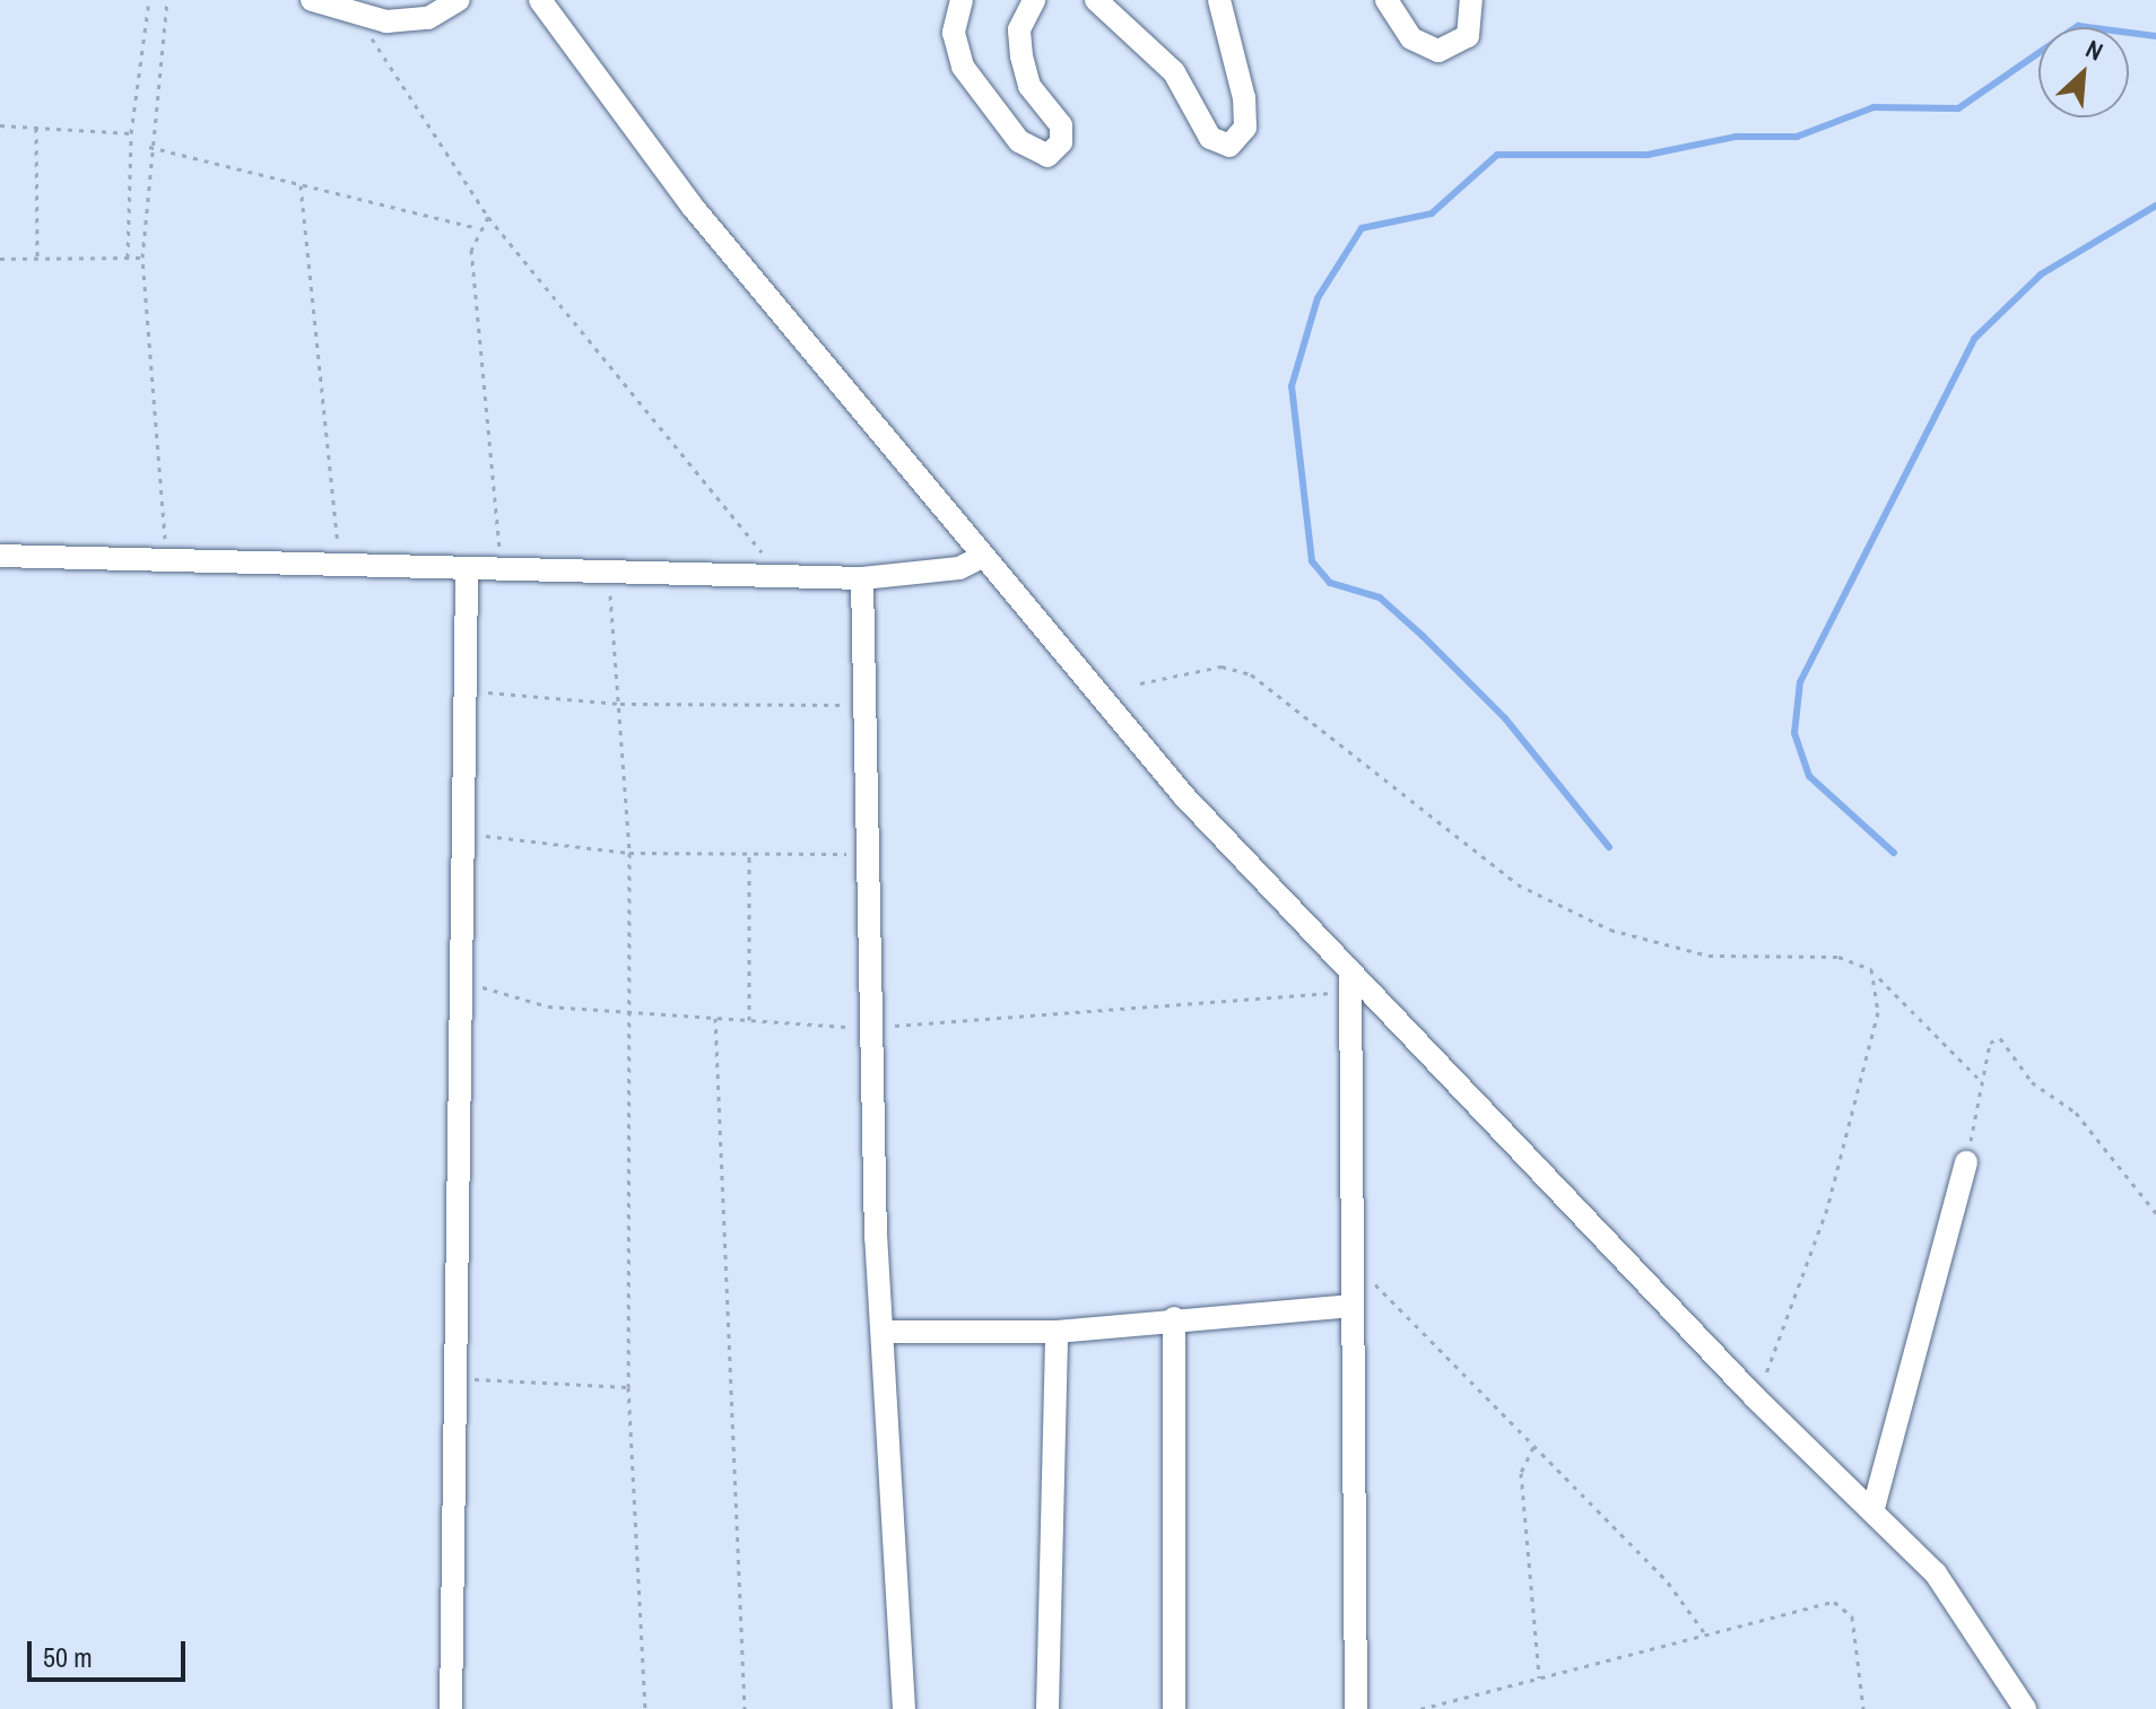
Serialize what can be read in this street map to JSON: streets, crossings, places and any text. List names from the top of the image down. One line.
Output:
{"scale_bar":"50 m","north":"top right"}
